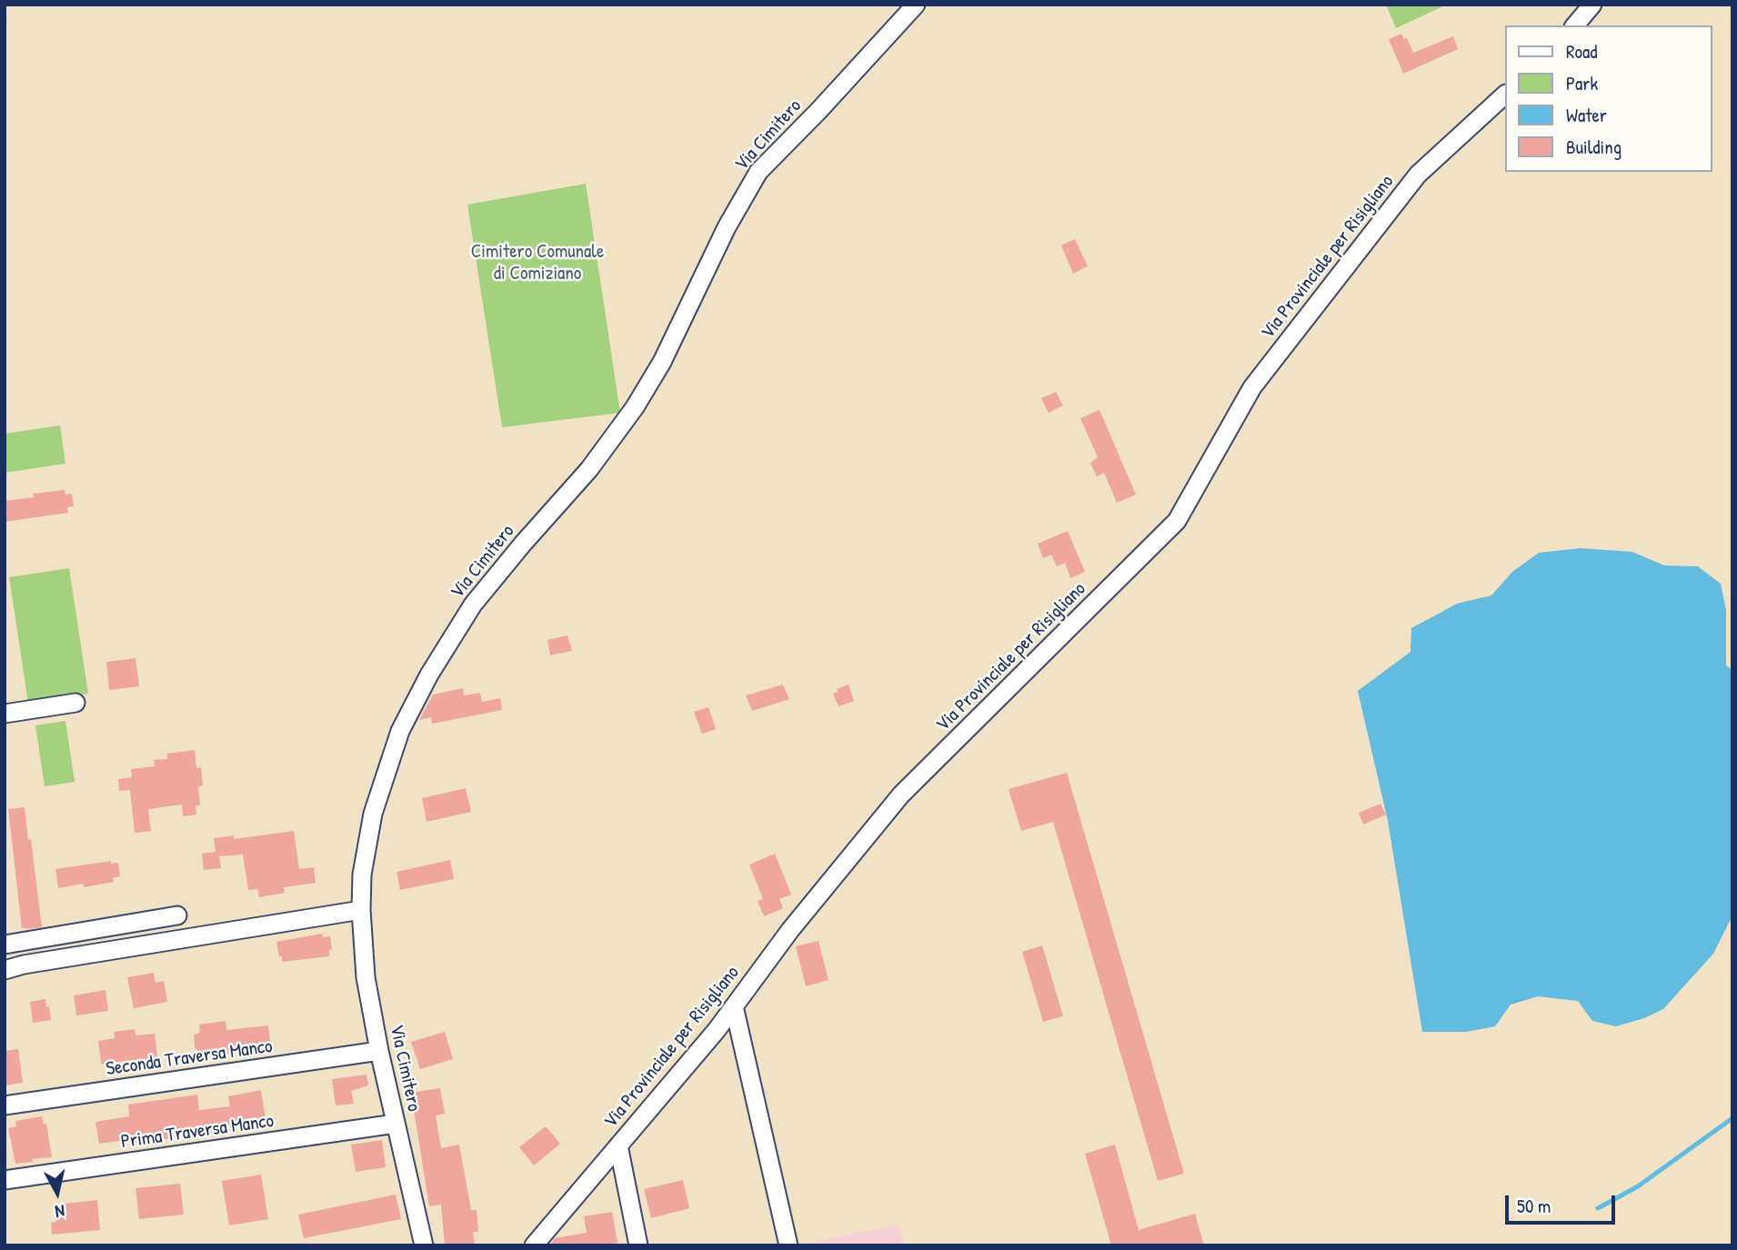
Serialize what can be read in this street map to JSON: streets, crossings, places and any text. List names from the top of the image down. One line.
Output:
{"streets":{"street":["Via Cimitero","Via Provinciale per Risigliano","Seconda Traversa Manco","Prima Traversa Manco"]},"crossings":[["Via Cimitero","Seconda Traversa Manco"],["Via Cimitero","Prima Traversa Manco"]],"parks":["Cimitero Comunale di Comiziano"],"legend":["Road","Park","Water","Building"],"scale_bar":"50 m","north":"bottom"}
